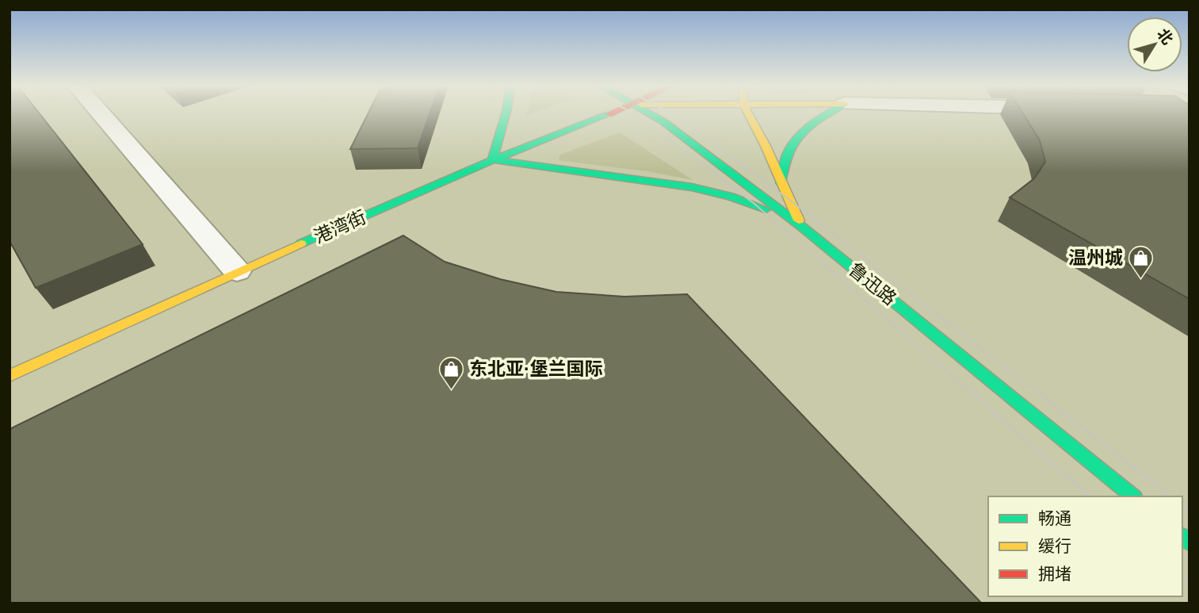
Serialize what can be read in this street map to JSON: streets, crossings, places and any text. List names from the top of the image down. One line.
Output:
{"streets":{"main road":["港湾街","鲁迅路"]},"places":{"shop":["温州城","东北亚·堡兰国际"]},"legend":["畅通","缓行","拥堵"],"north":"top right"}
